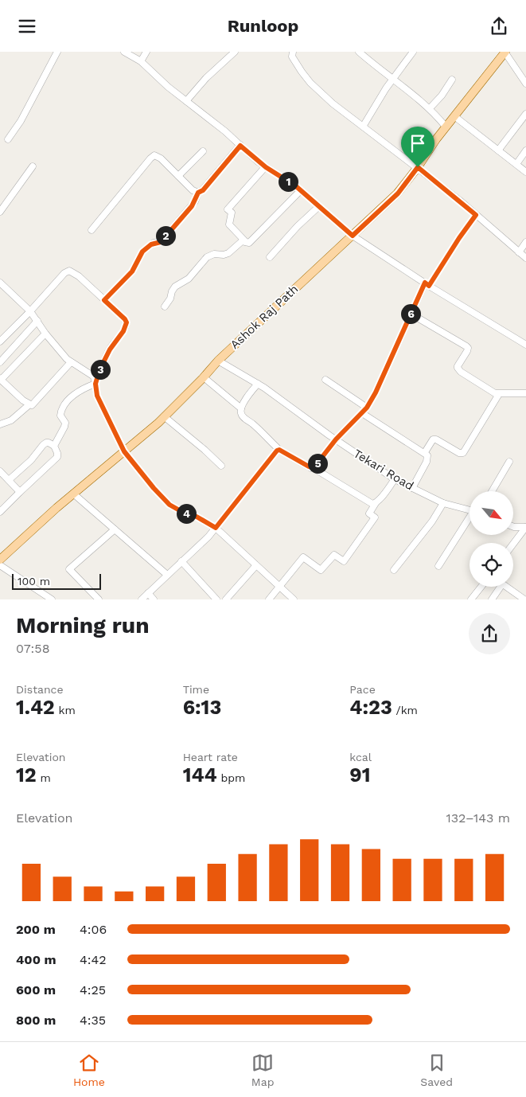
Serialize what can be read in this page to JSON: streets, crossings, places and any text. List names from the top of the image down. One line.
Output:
{"streets":{"main road":["Ashok Raj Path"],"street":["Tekari Road"]},"crossings":[["Ashok Raj Path","Tekari Road"]],"scale_bar":"100 m","north":"bottom right","page":{"header":"Runloop","pins":["1","2","6","3","5","4"],"scale":"100 m","heading":["Morning run","07:58"],"stats":[["Distance","1.42 km"],["Time","6:13"],["Pace","4:23 /km"],["Elevation","12 m"],["Heart rate","144 bpm"],["kcal","91"]],"chart":["Elevation","132–143 m"],"list":[{"name":"200 m","note":"4:06"},{"name":"400 m","note":"4:42"},{"name":"600 m","note":"4:25"},{"name":"800 m","note":"4:35"}],"tabs":["Home","Map","Saved"]}}
